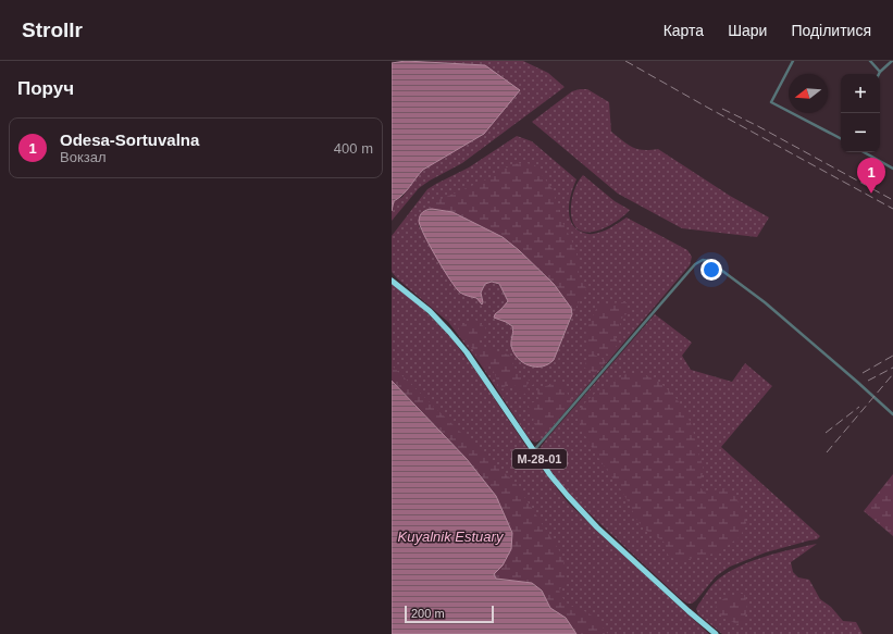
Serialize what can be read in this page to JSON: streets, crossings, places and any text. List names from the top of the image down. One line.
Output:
{"streets":{"highway":["М-28-01"]},"water":["Kuyalnik Estuary"],"scale_bar":"200 m","north":"left","page":{"header":"Strollr","nav":["Карта","Шари","Поділитися"],"heading":"Поруч","map_buttons":["+","−"],"list":[{"mark":"1","name":"Odesa-Sortuvalna","note":"Вокзал","value":"400 m"}],"pins":"1","scale":"200 m"}}
